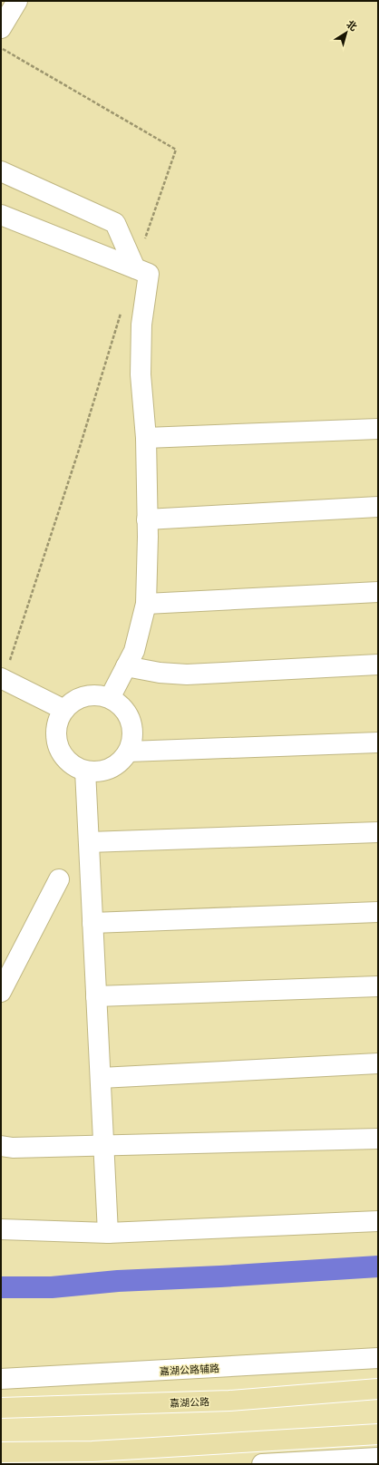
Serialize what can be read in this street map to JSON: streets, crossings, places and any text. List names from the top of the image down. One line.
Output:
{"streets":{"main road":["嘉湖公路"],"street":["嘉湖公路辅路"]},"north":"top right"}
